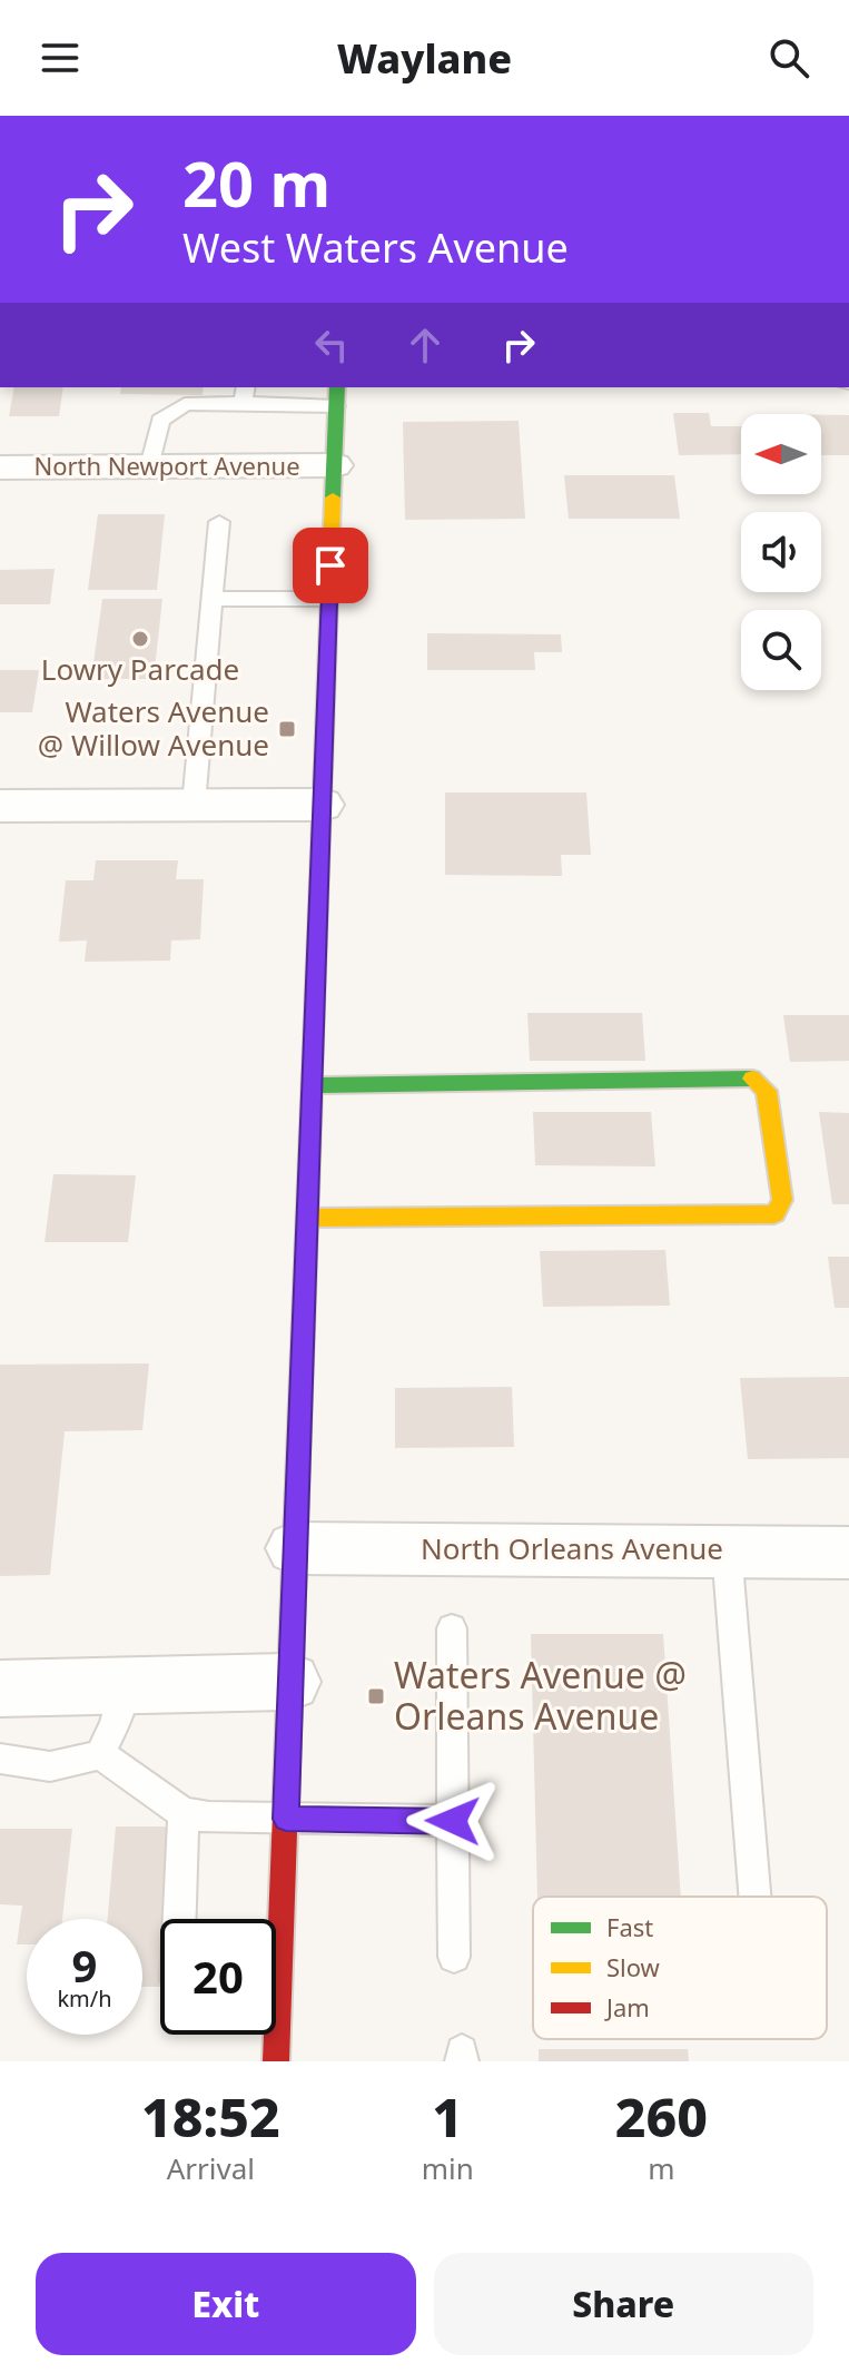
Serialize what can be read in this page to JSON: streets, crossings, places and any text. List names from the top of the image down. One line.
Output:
{"streets":{"street":["North Newport Avenue","North Orleans Avenue"]},"places":{"other":["Lowry Parcade"],"transit":["Waters Avenue @ Willow Avenue","Waters Avenue @ Orleans Avenue"]},"legend":["Fast","Slow","Jam"],"north":"left","page":{"header":"Waylane","turn":["20 m","West Waters Avenue"],"speed":"9 km/h","limit":"20","eta":["18:52","Arrival","1","min","260","m"],"buttons":["Exit","Share"]}}
